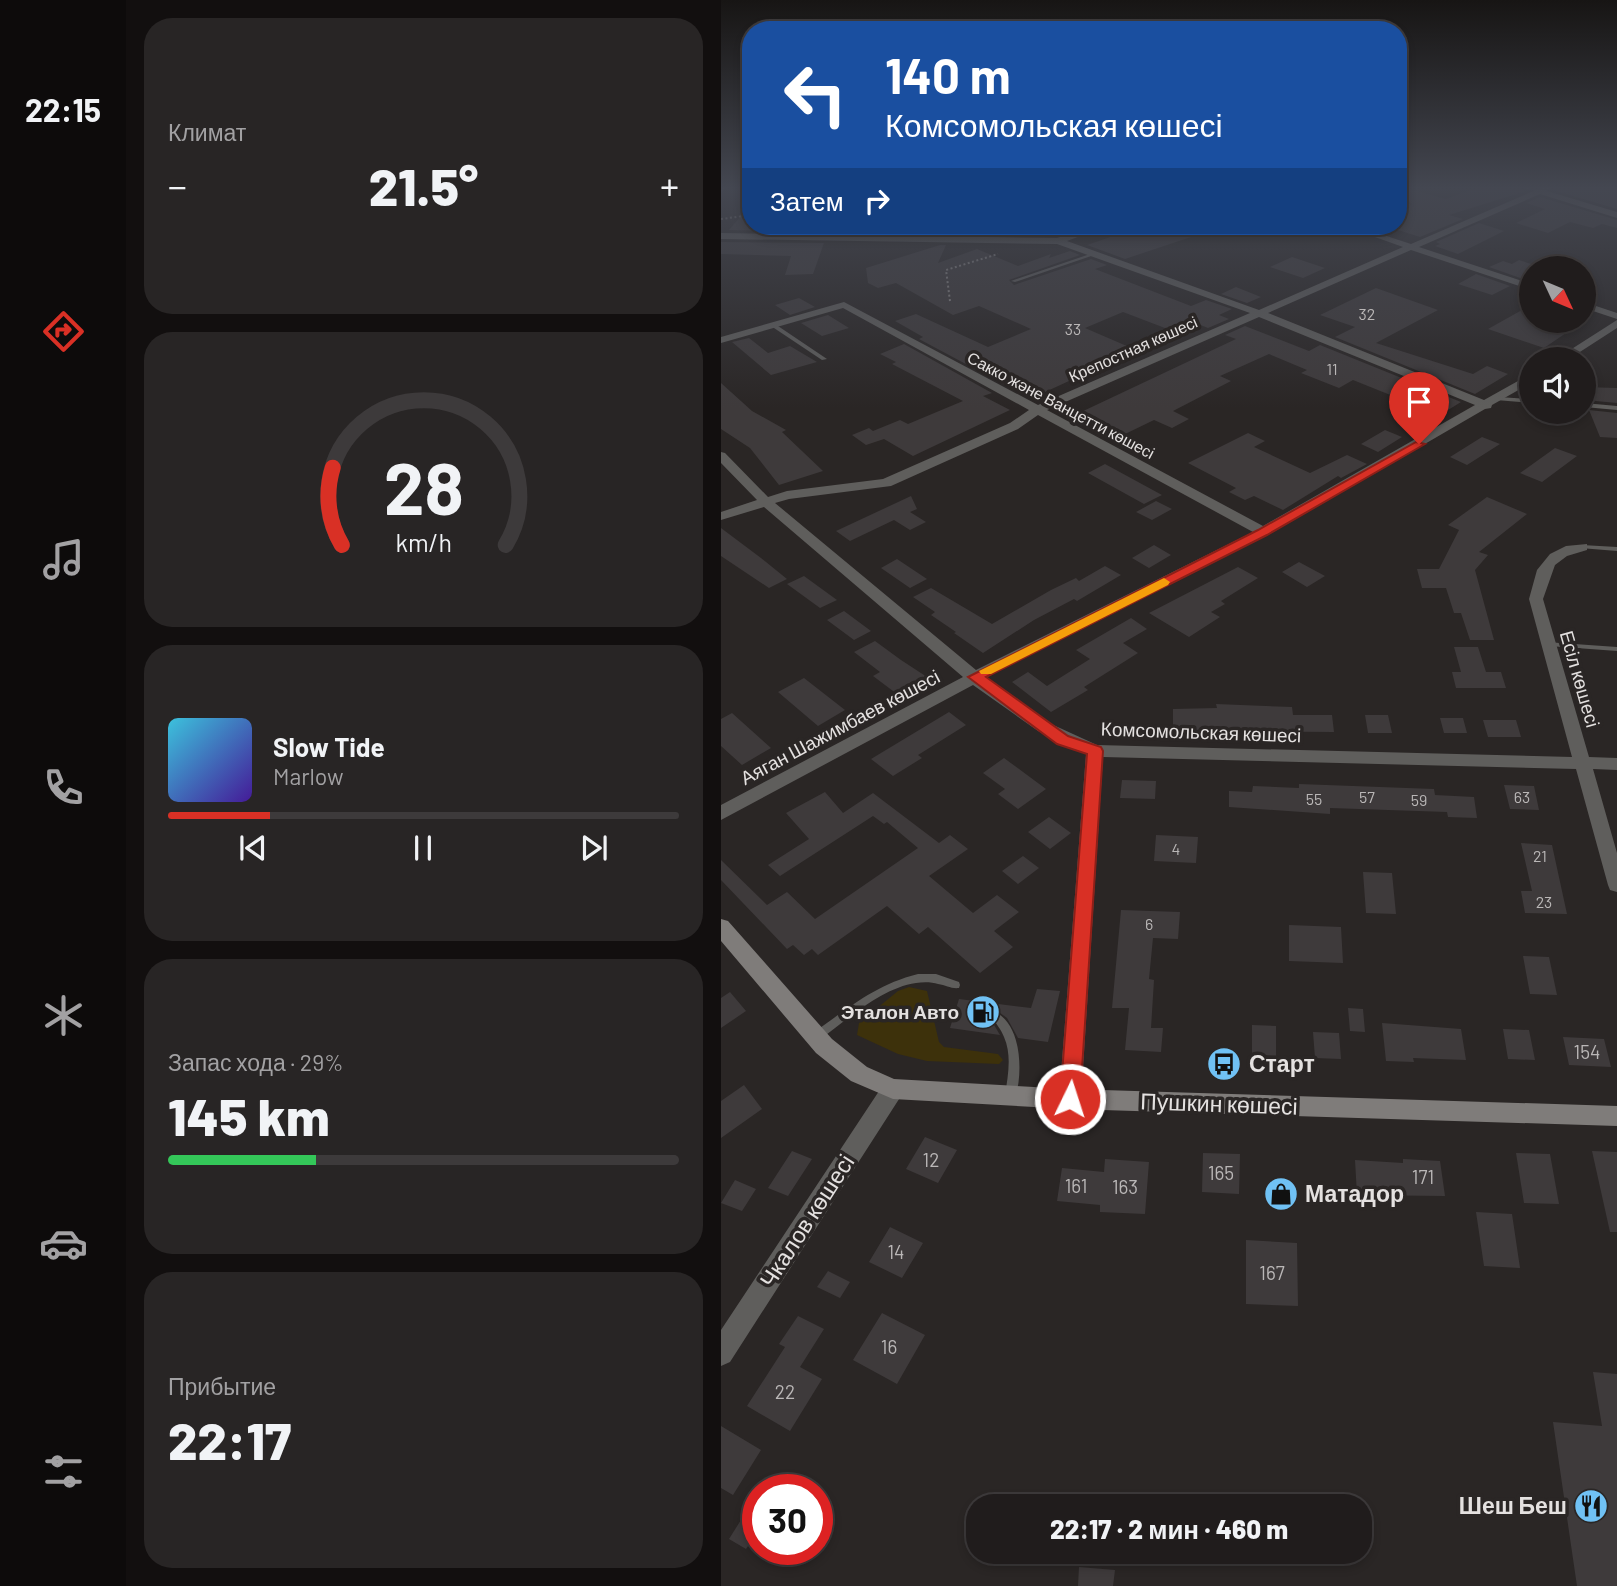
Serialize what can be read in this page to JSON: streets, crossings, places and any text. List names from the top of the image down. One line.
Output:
{"streets":{"street":["Крепостная көшесі","Сакко және Ванцетти көшесі","Есіл көшесі","Аяган Шажимбаев көшесі","Комсомольская көшесі","Пушкин көшесі","Чкалов көшесі"]},"crossings":[["Крепостная көшесі","Сакко және Ванцетти көшесі"],["Крепостная көшесі","Комсомольская көшесі"],["Сакко және Ванцетти көшесі","Аяган Шажимбаев көшесі"],["Есіл көшесі","Комсомольская көшесі"],["Аяган Шажимбаев көшесі","Комсомольская көшесі"],["Пушкин көшесі","Чкалов көшесі"]],"places":{"fuel station":["Эталон Авто"],"bus stop":["Старт"],"shop":["Матадор"],"restaurant":["Шеш Беш"]},"house_numbers":["32","33","11","57","63","55","59","4","21","23","6","154","12","165","171","161","163","14","167","16","22"],"north":"bottom right","page":{"tabs":"22:15","tile":["Климат",["Запас хода · 29%","145 km"],["Прибытие","22:17"]],"turn":["140 m","Комсомольская көшесі"],"heat":["−","21.5°","+"],"then":"Затем","song":["Slow Tide","Marlow"],"limit":"30","trip":"22:17 · 2 мин · 460 m","gauge":["28","km/h"]}}
